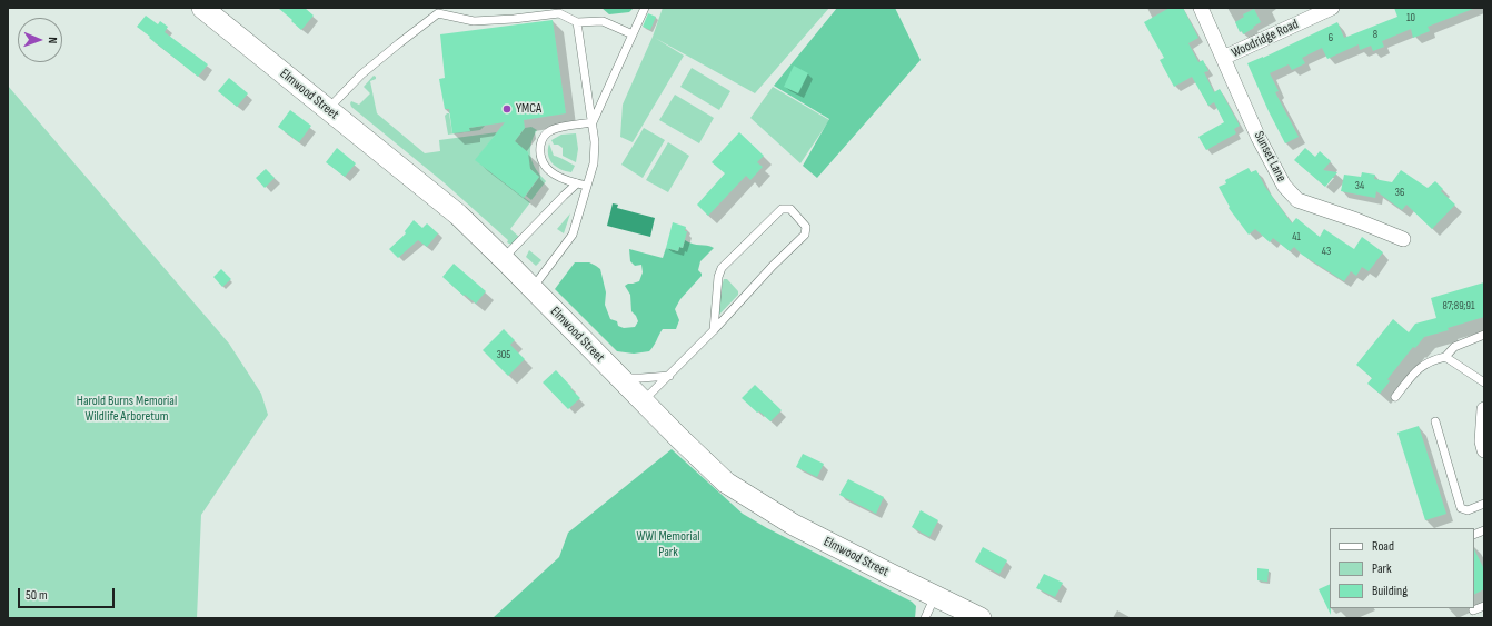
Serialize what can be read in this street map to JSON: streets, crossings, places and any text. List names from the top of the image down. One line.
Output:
{"streets":{"main road":["Elmwood Street"],"street":["Woodridge Road","Sunset Lane"]},"crossings":[["Woodridge Road","Sunset Lane"]],"parks":["Harold Burns Memorial Wildlife Arboretum","WWI Memorial Park"],"places":["YMCA"],"house_numbers":["10","8","6","34","36","41","43","87;89;91","305"],"legend":["Road","Park","Building"],"scale_bar":"50 m","north":"right"}
